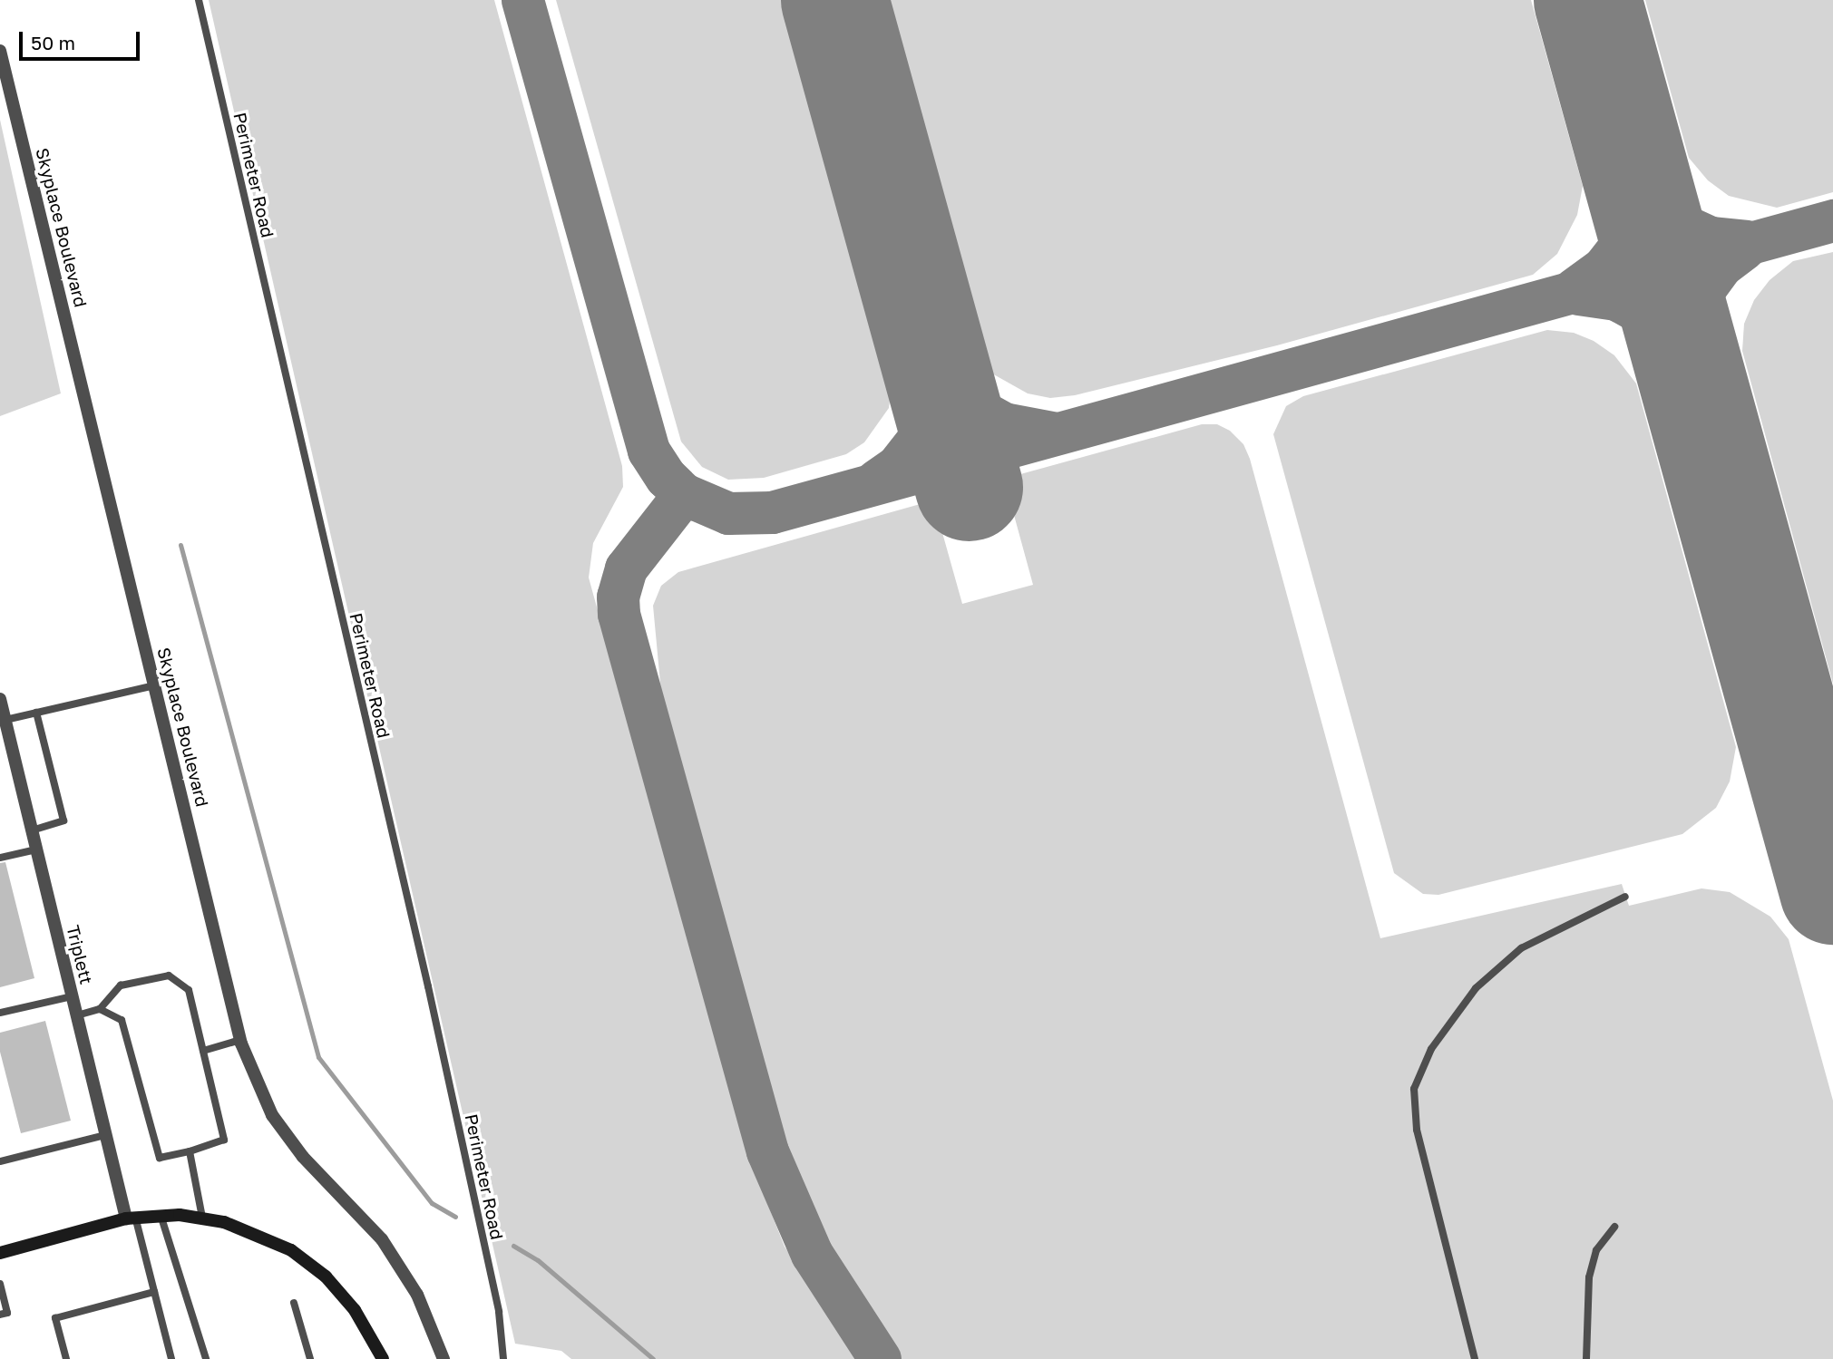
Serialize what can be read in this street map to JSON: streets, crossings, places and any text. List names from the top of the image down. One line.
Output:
{"streets":{"street":["Skyplace Boulevard","Triplett"],"lane":["Perimeter Road"]},"scale_bar":"50 m"}
